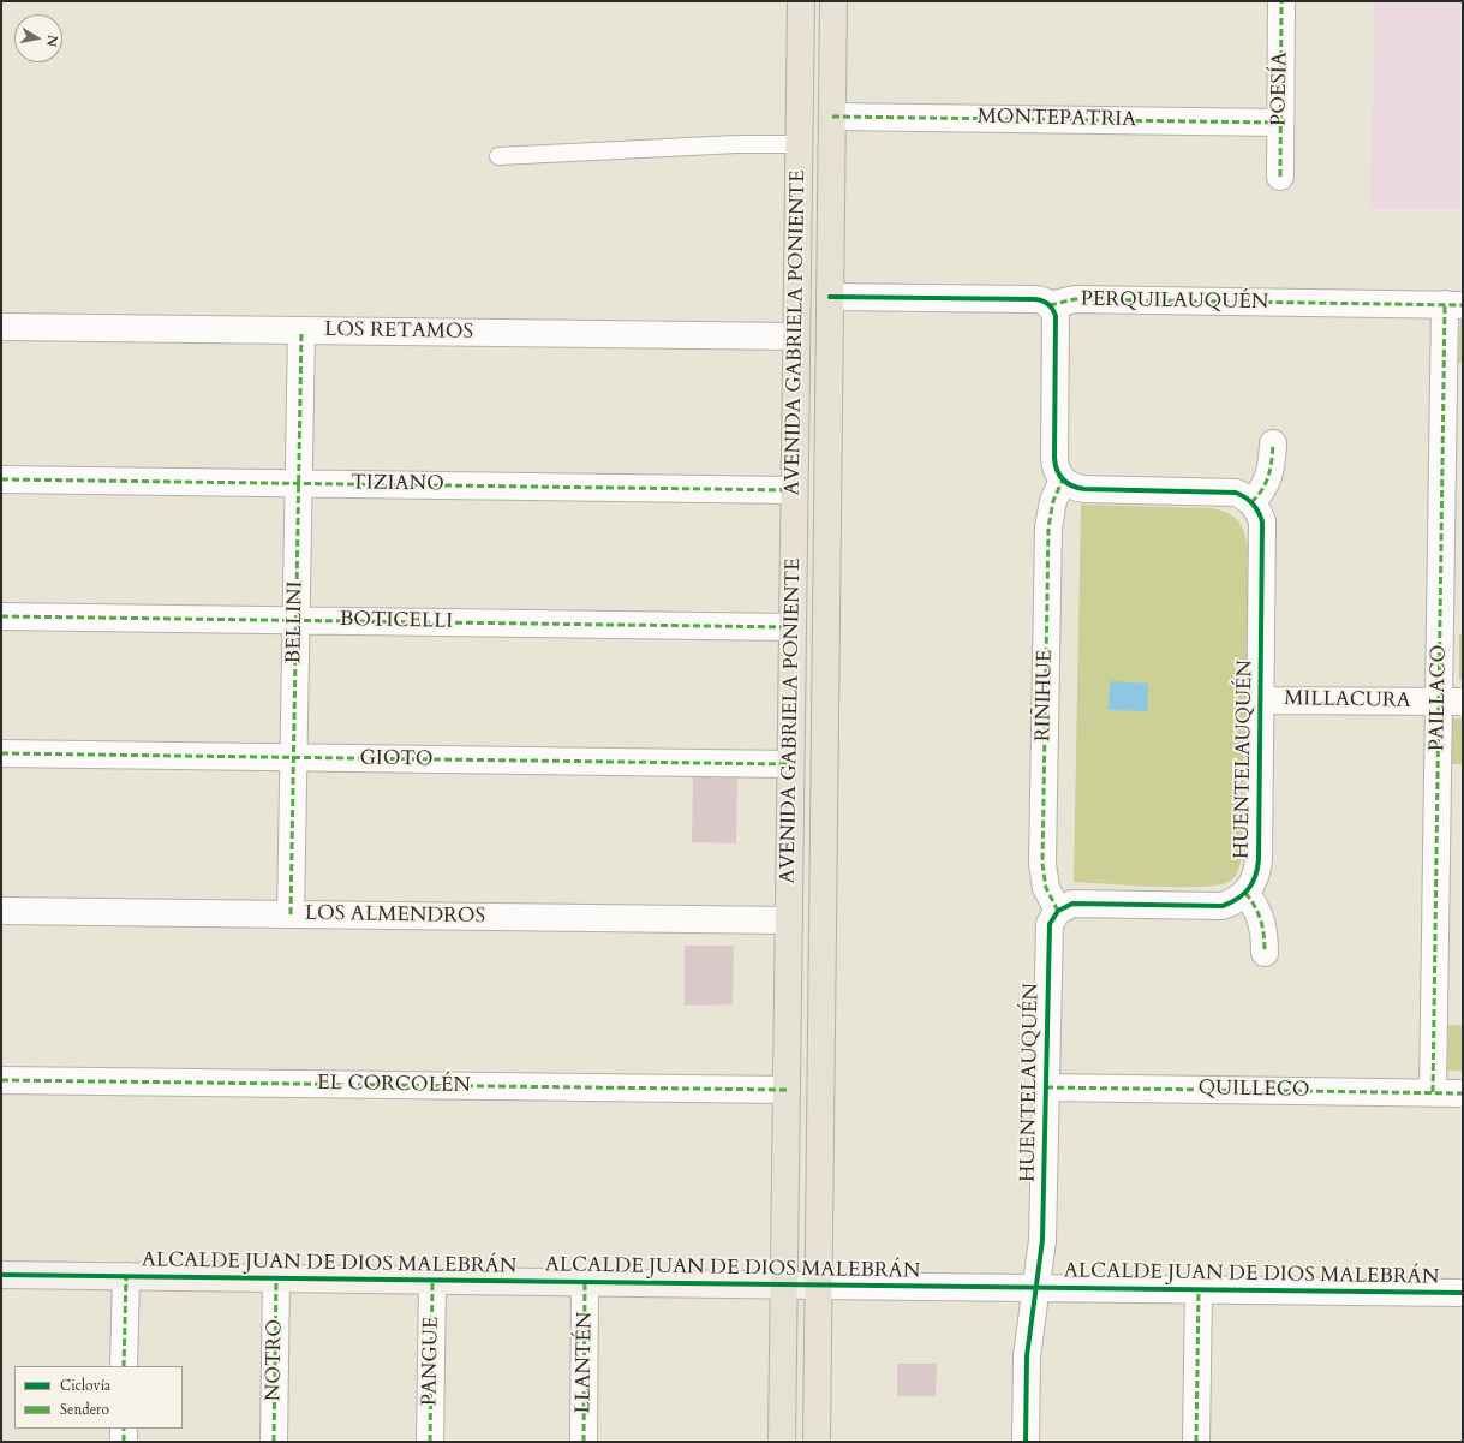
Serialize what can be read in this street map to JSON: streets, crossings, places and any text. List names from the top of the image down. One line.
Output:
{"streets":{"main road":["AVENIDA GABRIELA PONIENTE"],"street":["POESÍA","MONTEPATRIA","PERQUILAUQUÉN","LOS RETAMOS","TIZIANO","BOTICELLI","BELLINI","RIÑIHUE","PAILLACO","MILLACURA","GIOTO","HUENTELAUQUÉN","LOS ALMENDROS","EL CORCOLÉN","QUILLECO","ALCALDE JUAN DE DIOS MALEBRÁN","NOTRO","PANGUE","LLANTÉN"]},"crossings":[["POESÍA","MONTEPATRIA"],["MONTEPATRIA","AVENIDA GABRIELA PONIENTE"],["PERQUILAUQUÉN","AVENIDA GABRIELA PONIENTE"],["PERQUILAUQUÉN","PAILLACO"],["LOS RETAMOS","AVENIDA GABRIELA PONIENTE"],["LOS RETAMOS","BELLINI"],["AVENIDA GABRIELA PONIENTE","TIZIANO"],["AVENIDA GABRIELA PONIENTE","BOTICELLI"],["AVENIDA GABRIELA PONIENTE","GIOTO"],["AVENIDA GABRIELA PONIENTE","LOS ALMENDROS"],["AVENIDA GABRIELA PONIENTE","EL CORCOLÉN"],["AVENIDA GABRIELA PONIENTE","ALCALDE JUAN DE DIOS MALEBRÁN"],["TIZIANO","BELLINI"],["BOTICELLI","BELLINI"],["BELLINI","GIOTO"],["BELLINI","LOS ALMENDROS"],["RIÑIHUE","HUENTELAUQUÉN"],["PAILLACO","MILLACURA"],["PAILLACO","QUILLECO"],["MILLACURA","HUENTELAUQUÉN"],["HUENTELAUQUÉN","QUILLECO"],["HUENTELAUQUÉN","ALCALDE JUAN DE DIOS MALEBRÁN"],["ALCALDE JUAN DE DIOS MALEBRÁN","NOTRO"],["ALCALDE JUAN DE DIOS MALEBRÁN","PANGUE"],["ALCALDE JUAN DE DIOS MALEBRÁN","LLANTÉN"]],"legend":["Ciclovía","Sendero"],"north":"right"}
